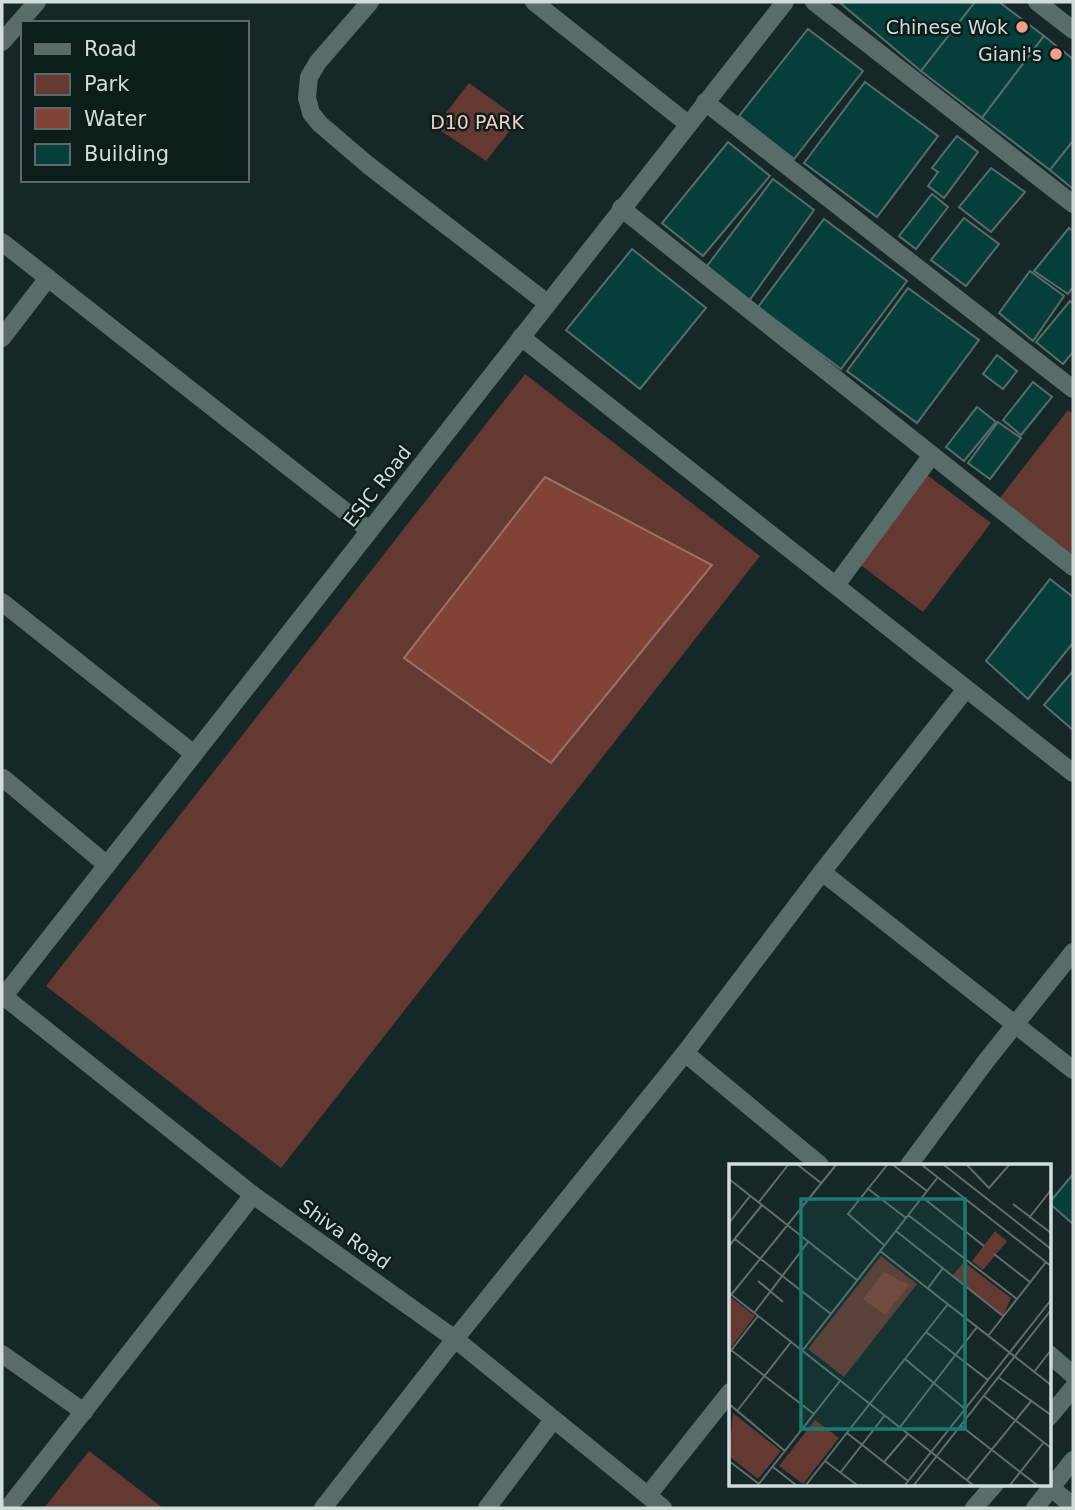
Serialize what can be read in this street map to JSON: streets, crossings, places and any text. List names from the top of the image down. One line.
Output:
{"streets":{"street":["ESIC Road","Shiva Road"]},"crossings":[["ESIC Road","Shiva Road"]],"parks":["D10 PARK"],"places":["Chinese Wok","Giani's"],"legend":["Road","Park","Water","Building"]}
